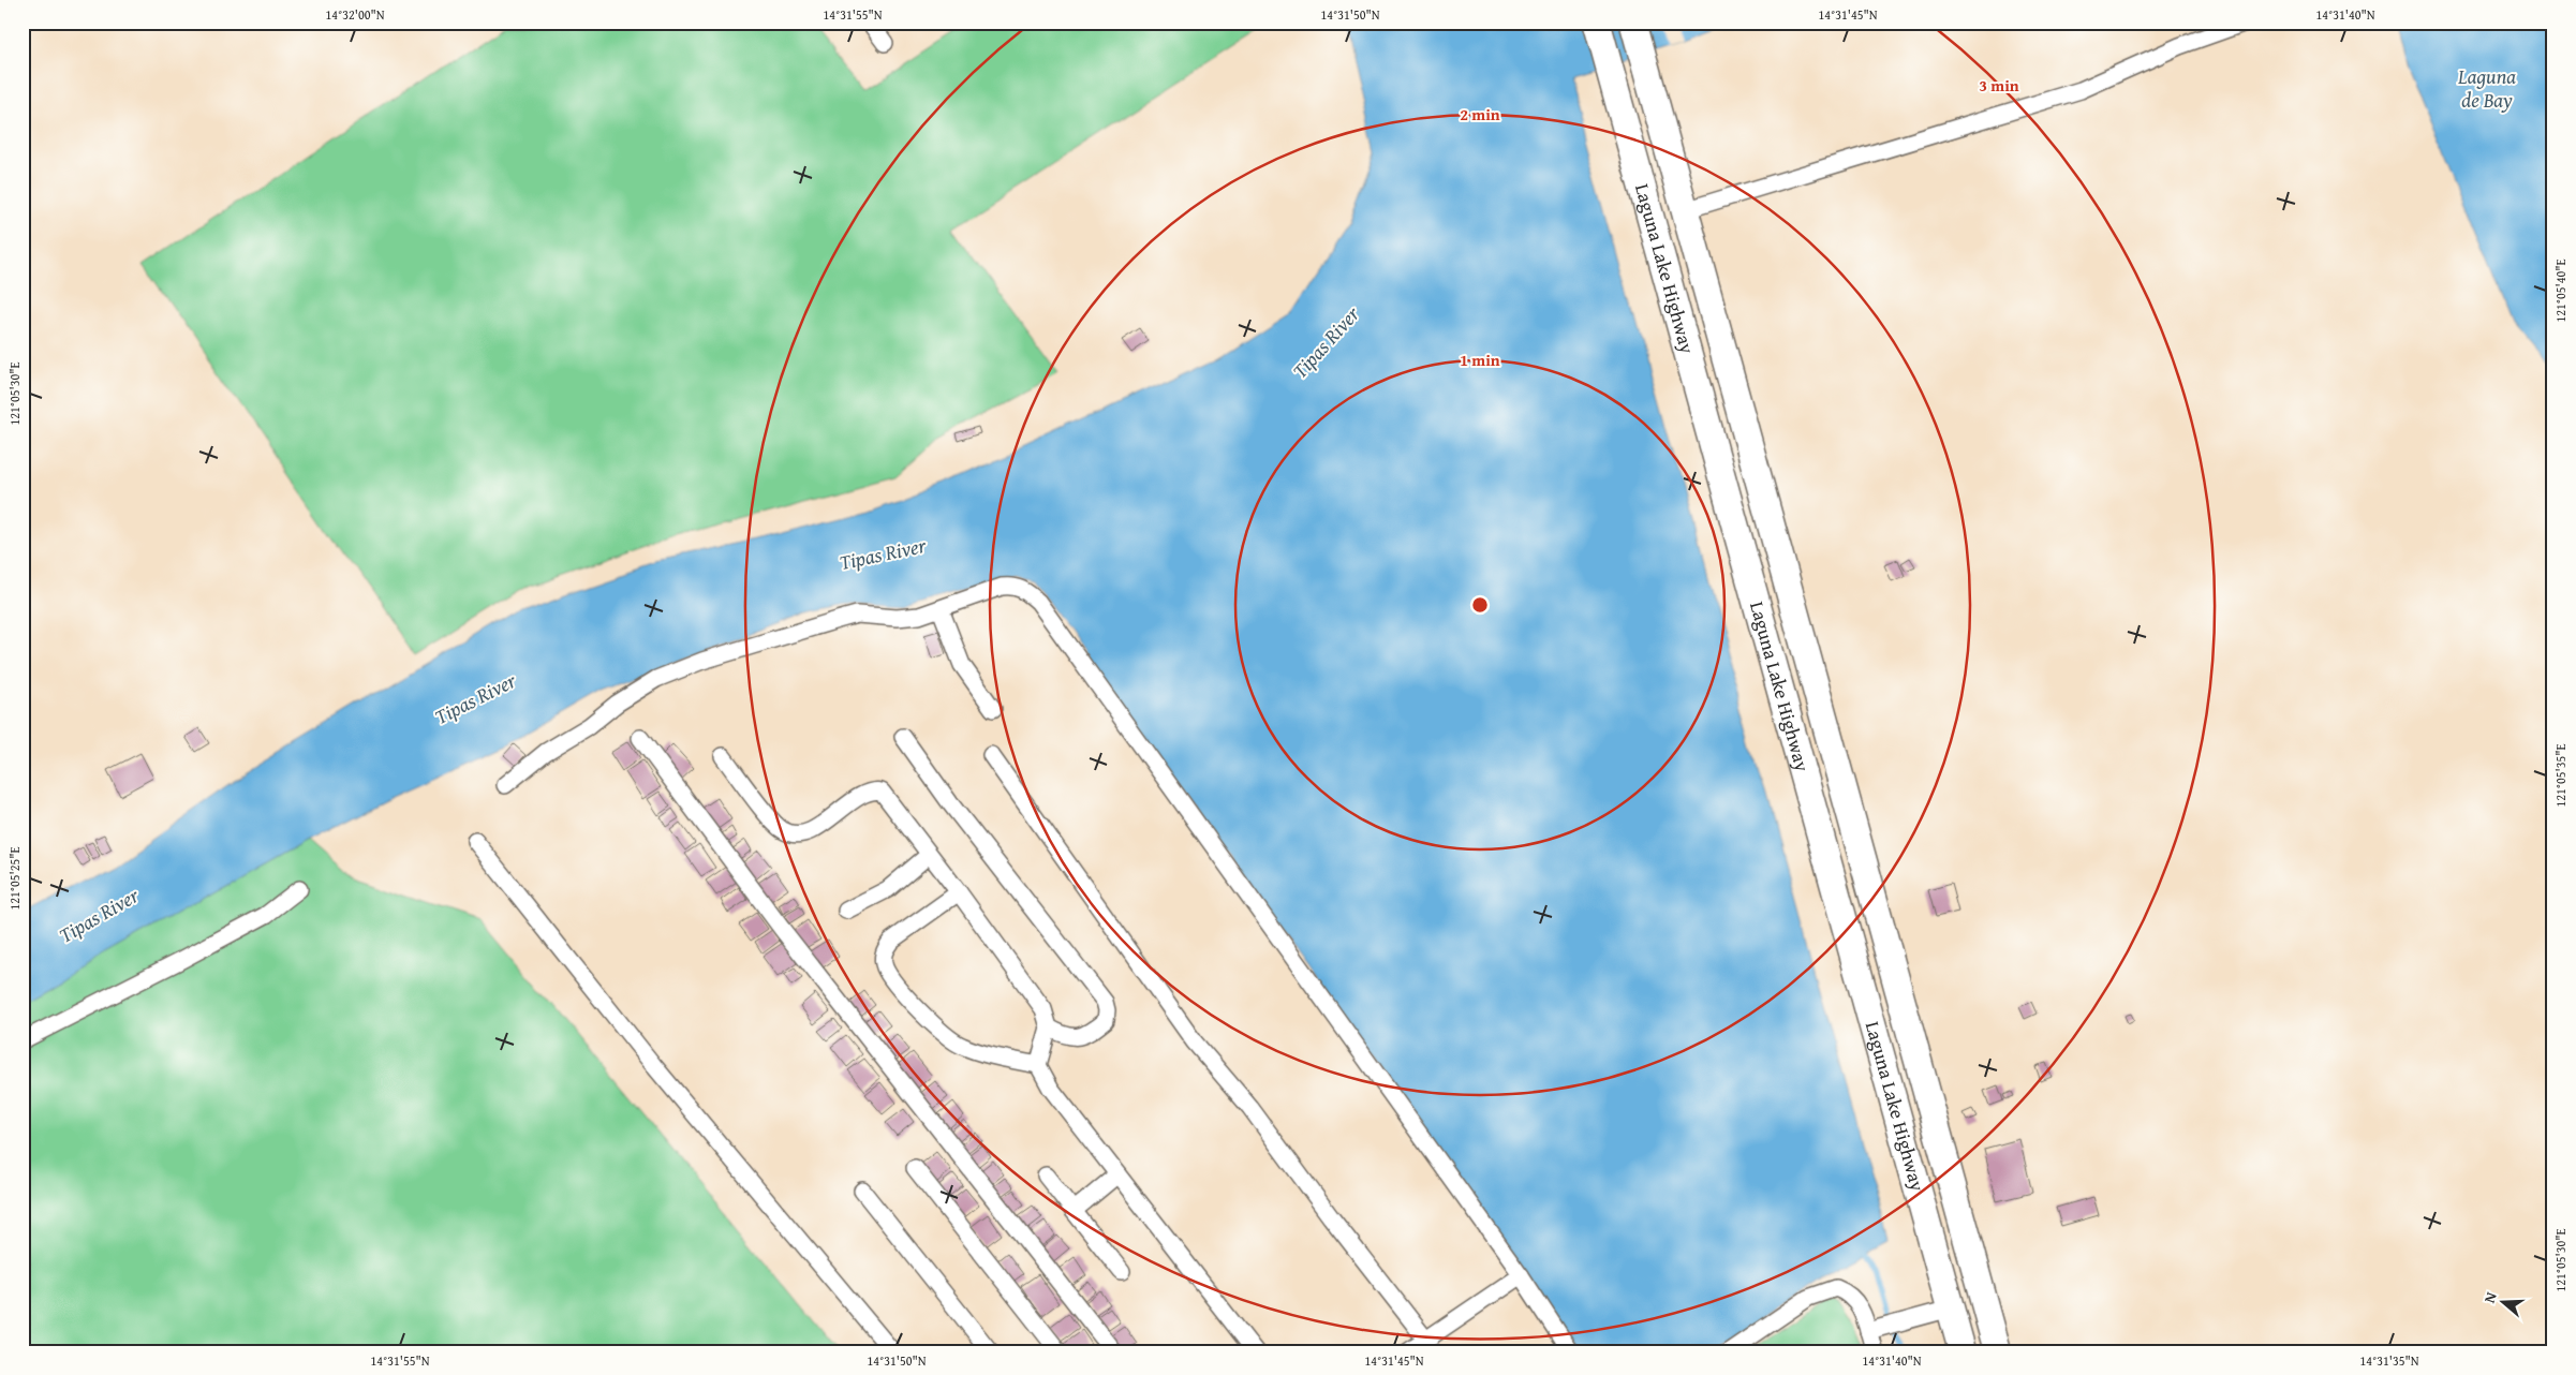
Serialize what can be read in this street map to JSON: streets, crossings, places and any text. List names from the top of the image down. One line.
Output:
{"streets":{"main road":["Laguna Lake Highway"]},"water":["Laguna de Bay","Tipas River"],"north":"left","coordinates":["14°32'00\"N","14°31'55\"N","14°31'50\"N","14°31'45\"N","14°31'40\"N","121°05'40\"E","121°05'30\"E","121°05'35\"E","121°05'25\"E","14°31'35\"N"],"rings":["3 min","2 min","1 min"]}
